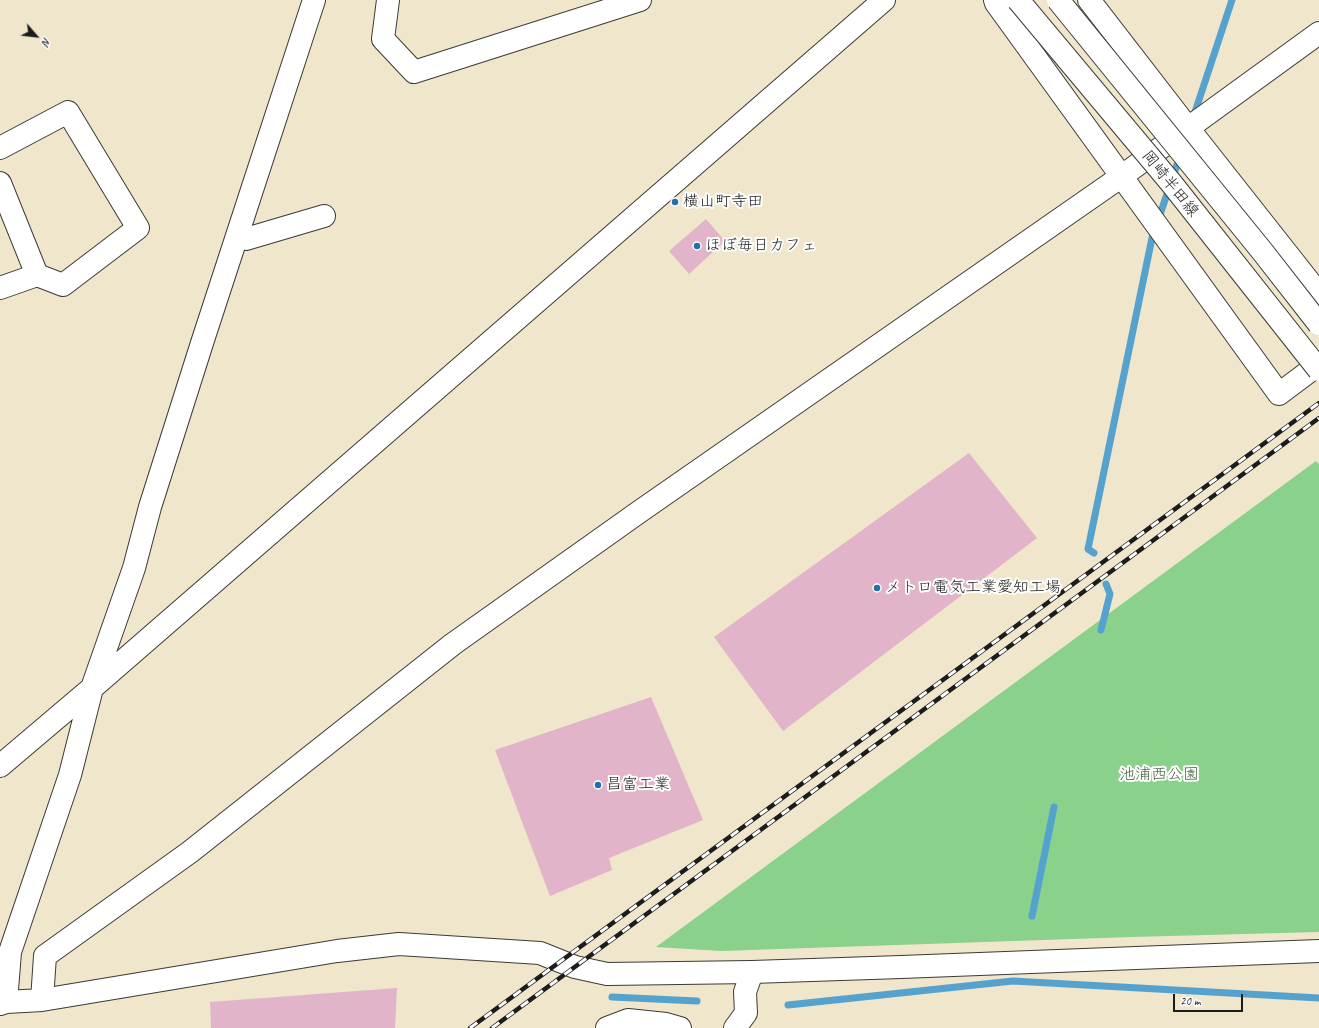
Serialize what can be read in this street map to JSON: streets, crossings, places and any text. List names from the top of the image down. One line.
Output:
{"streets":{"street":["岡崎半田線"]},"parks":["池浦西公園"],"places":["横山町寺田","ほぼ毎日カフェ","メトロ電気工業愛知工場","昌富工業"],"scale_bar":"20 m","north":"bottom right"}
